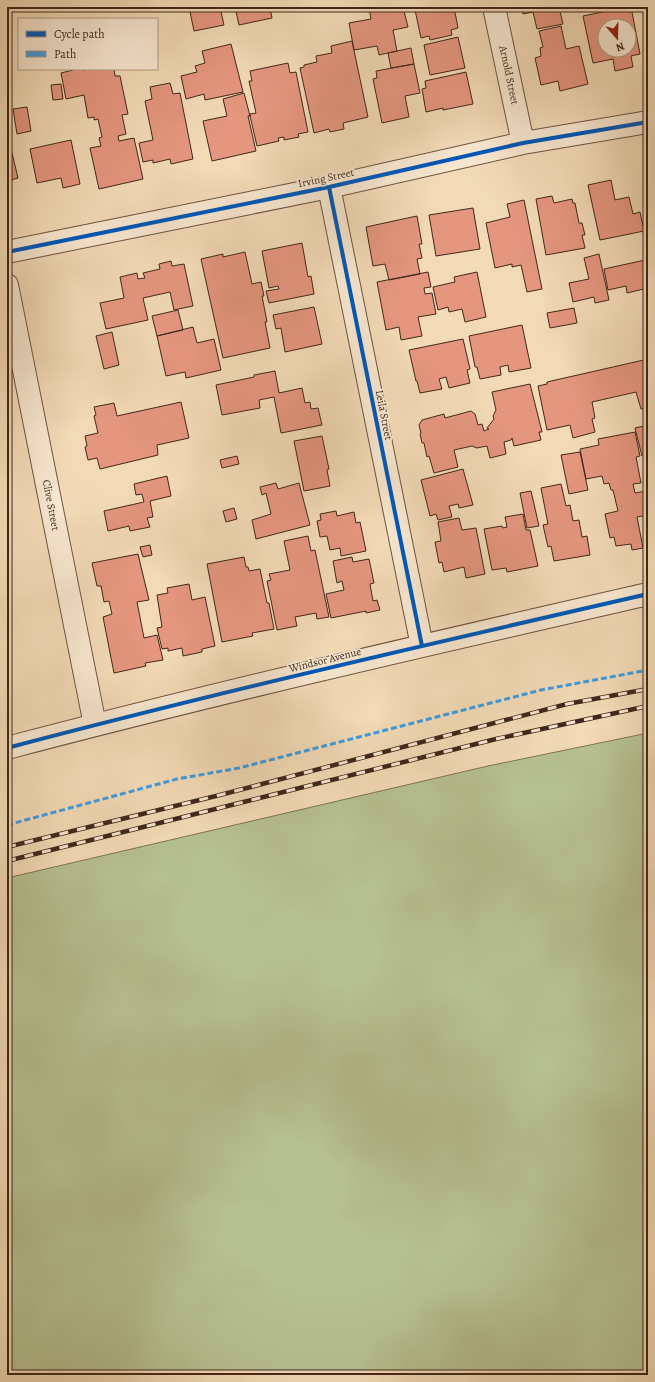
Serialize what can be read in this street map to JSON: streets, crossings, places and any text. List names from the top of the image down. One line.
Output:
{"streets":{"street":["Arnold Street","Irving Street","Leila Street","Clive Street","Windsor Avenue"]},"crossings":[["Arnold Street","Irving Street"],["Irving Street","Leila Street"],["Leila Street","Windsor Avenue"],["Clive Street","Windsor Avenue"]],"legend":["Cycle path","Path"],"north":"bottom"}
